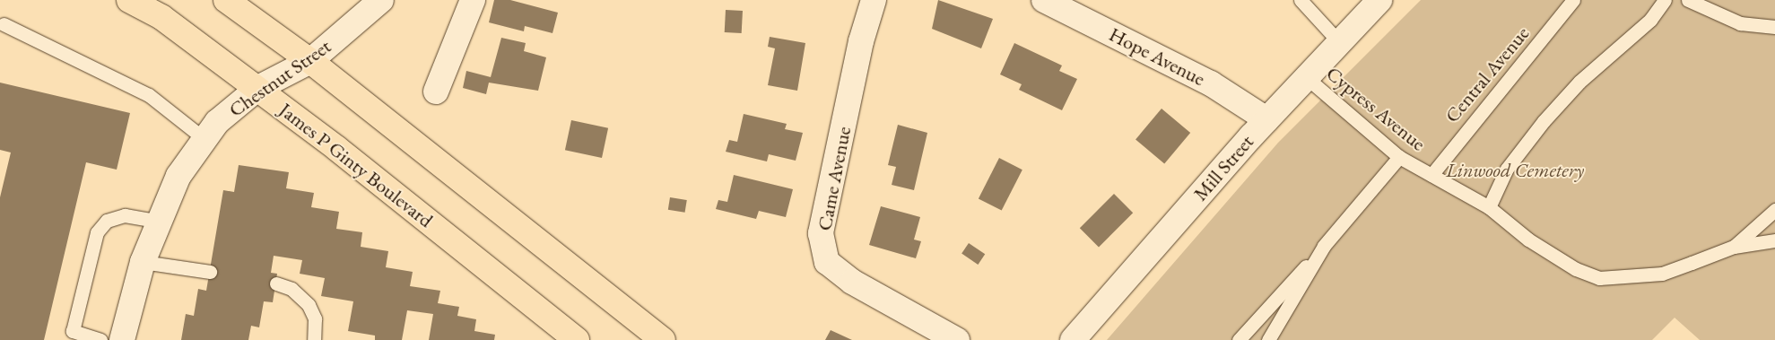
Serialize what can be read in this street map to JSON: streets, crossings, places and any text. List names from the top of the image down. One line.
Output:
{"streets":{"main road":["James P Ginty Boulevard"],"street":["Hope Avenue","Chestnut Street","Mill Street","Came Avenue"],"lane":["Central Avenue","Cypress Avenue"]},"crossings":[["Hope Avenue","Mill Street"],["Central Avenue","Cypress Avenue"],["Chestnut Street","James P Ginty Boulevard"],["Cypress Avenue","Mill Street"]],"parks":["Linwood Cemetery"]}
